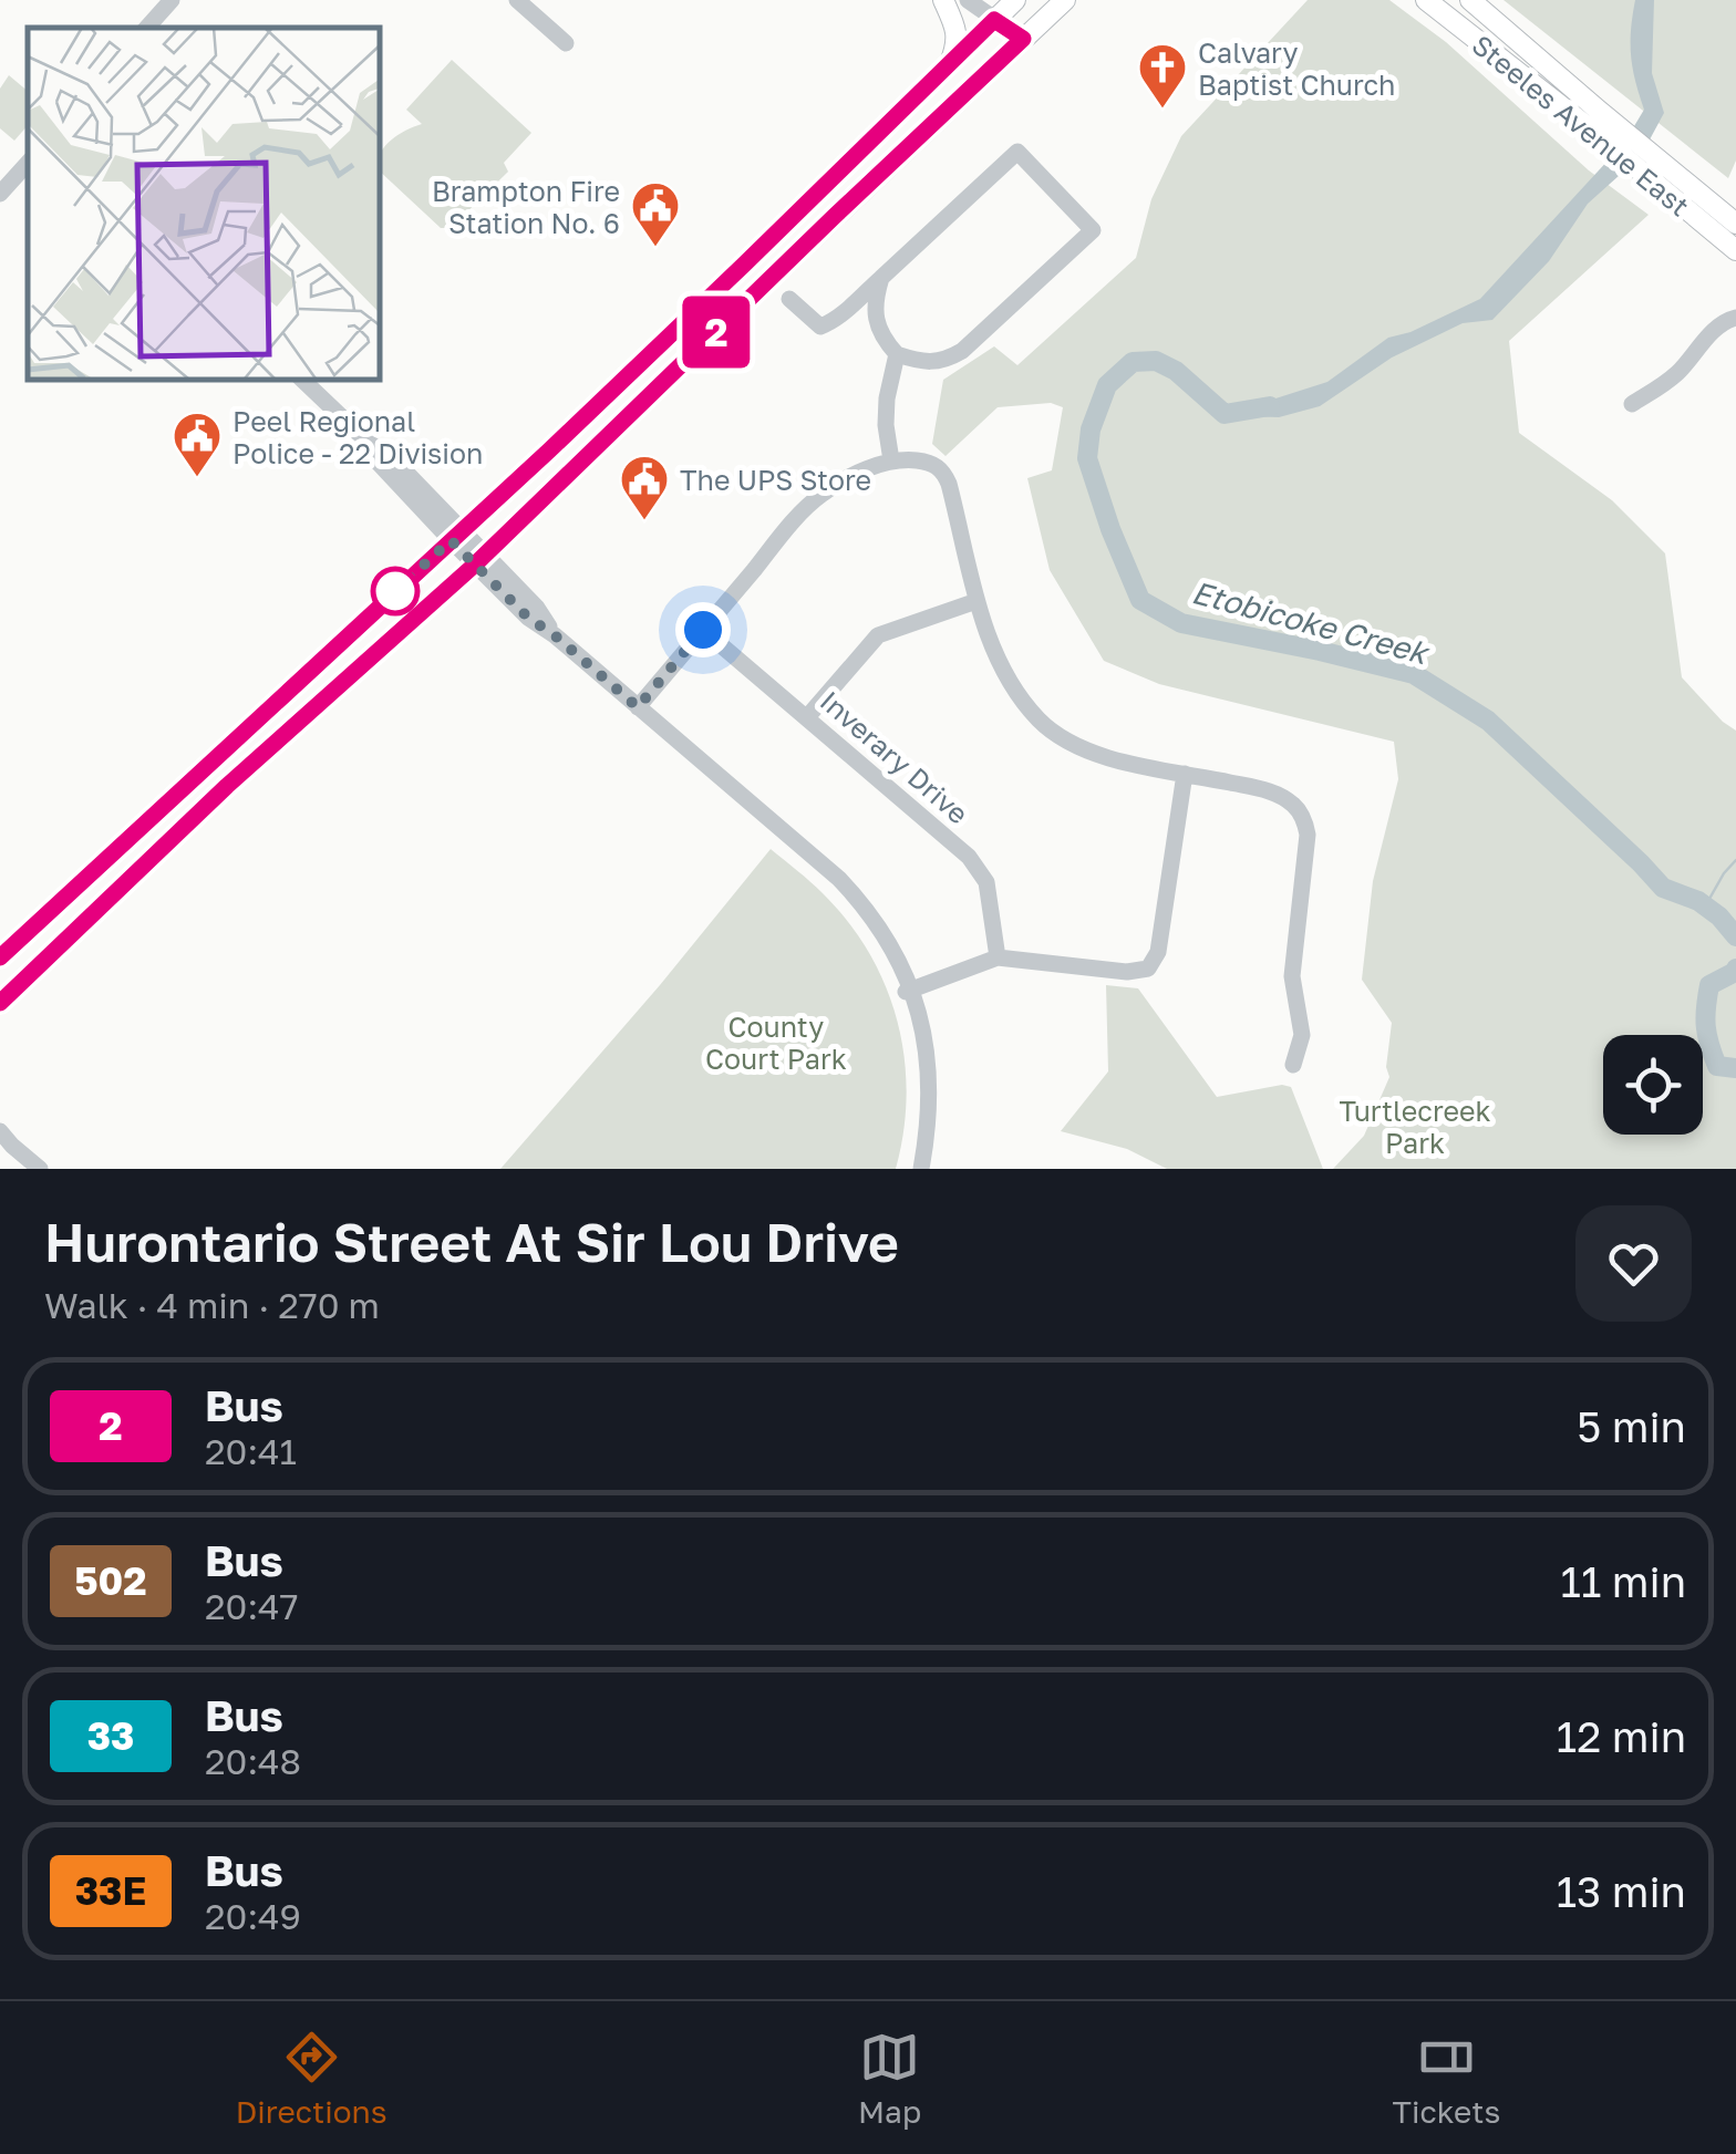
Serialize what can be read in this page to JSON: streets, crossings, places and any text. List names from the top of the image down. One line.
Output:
{"streets":{"main road":["Steeles Avenue East"],"street":["Inverary Drive"]},"water":["Etobicoke Creek"],"parks":["County Court Park","Turtlecreek Park"],"places":{"church":["Calvary Baptist Church"],"public building":["Brampton Fire Station No. 6","Peel Regional Police - 22 Division","The UPS Store"]},"lines":["bus line 2"],"page":{"on_map":"2","heading":["Hurontario Street At Sir Lou Drive","Walk · 4 min · 270 m"],"list":[{"mark":"2","name":"Bus","note":"20:41","value":"5 min"},{"mark":"502","name":"Bus","note":"20:47","value":"11 min"},{"mark":"33","name":"Bus","note":"20:48","value":"12 min"},{"mark":"33E","name":"Bus","note":"20:49","value":"13 min"}],"tabs":["Directions","Map","Tickets"]}}
